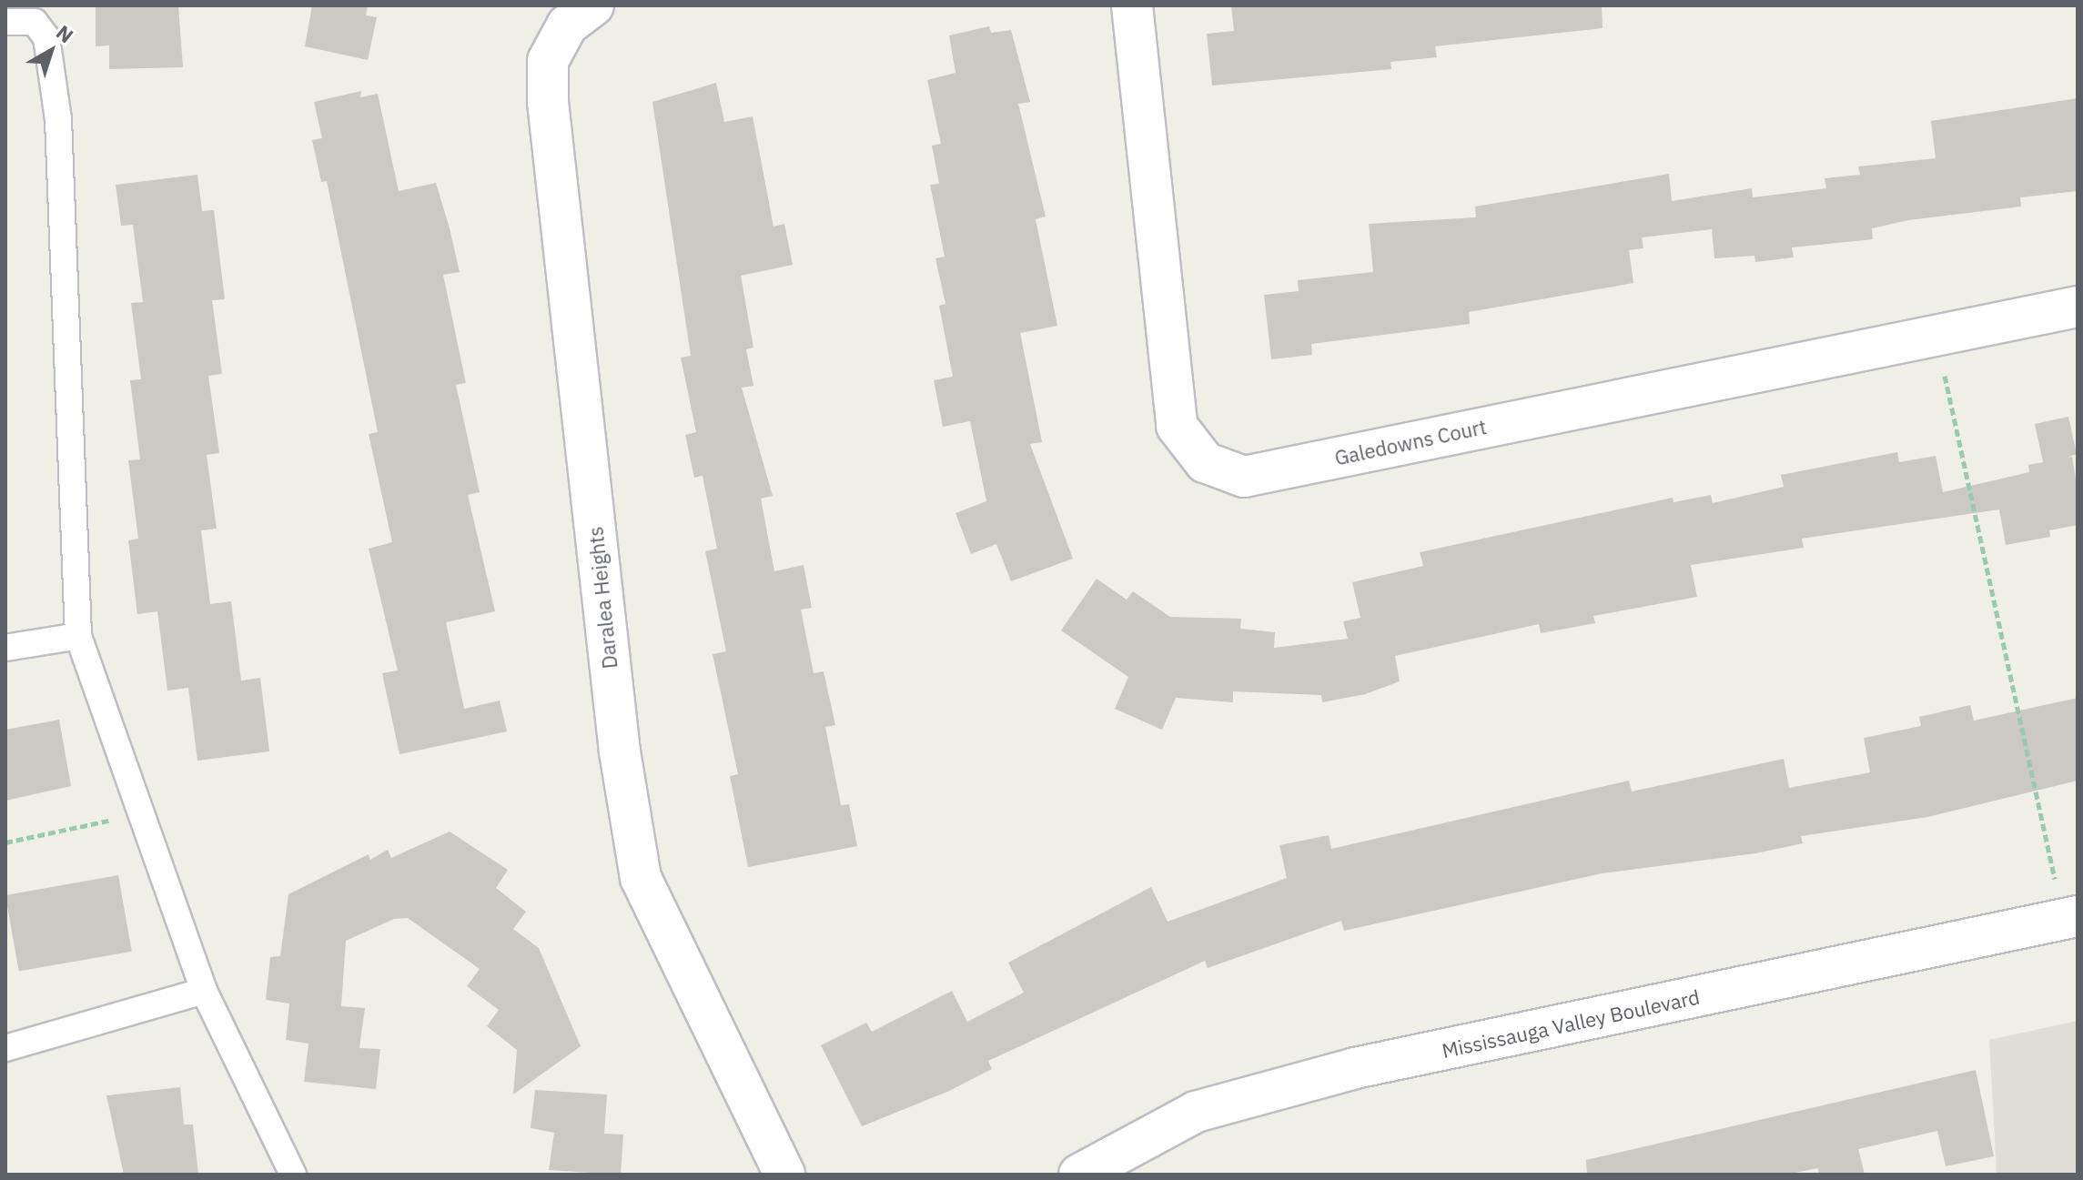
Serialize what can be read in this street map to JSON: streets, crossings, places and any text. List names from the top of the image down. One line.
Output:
{"streets":{"street":["Galedowns Court","Daralea Heights","Mississauga Valley Boulevard"]},"north":"top right"}
